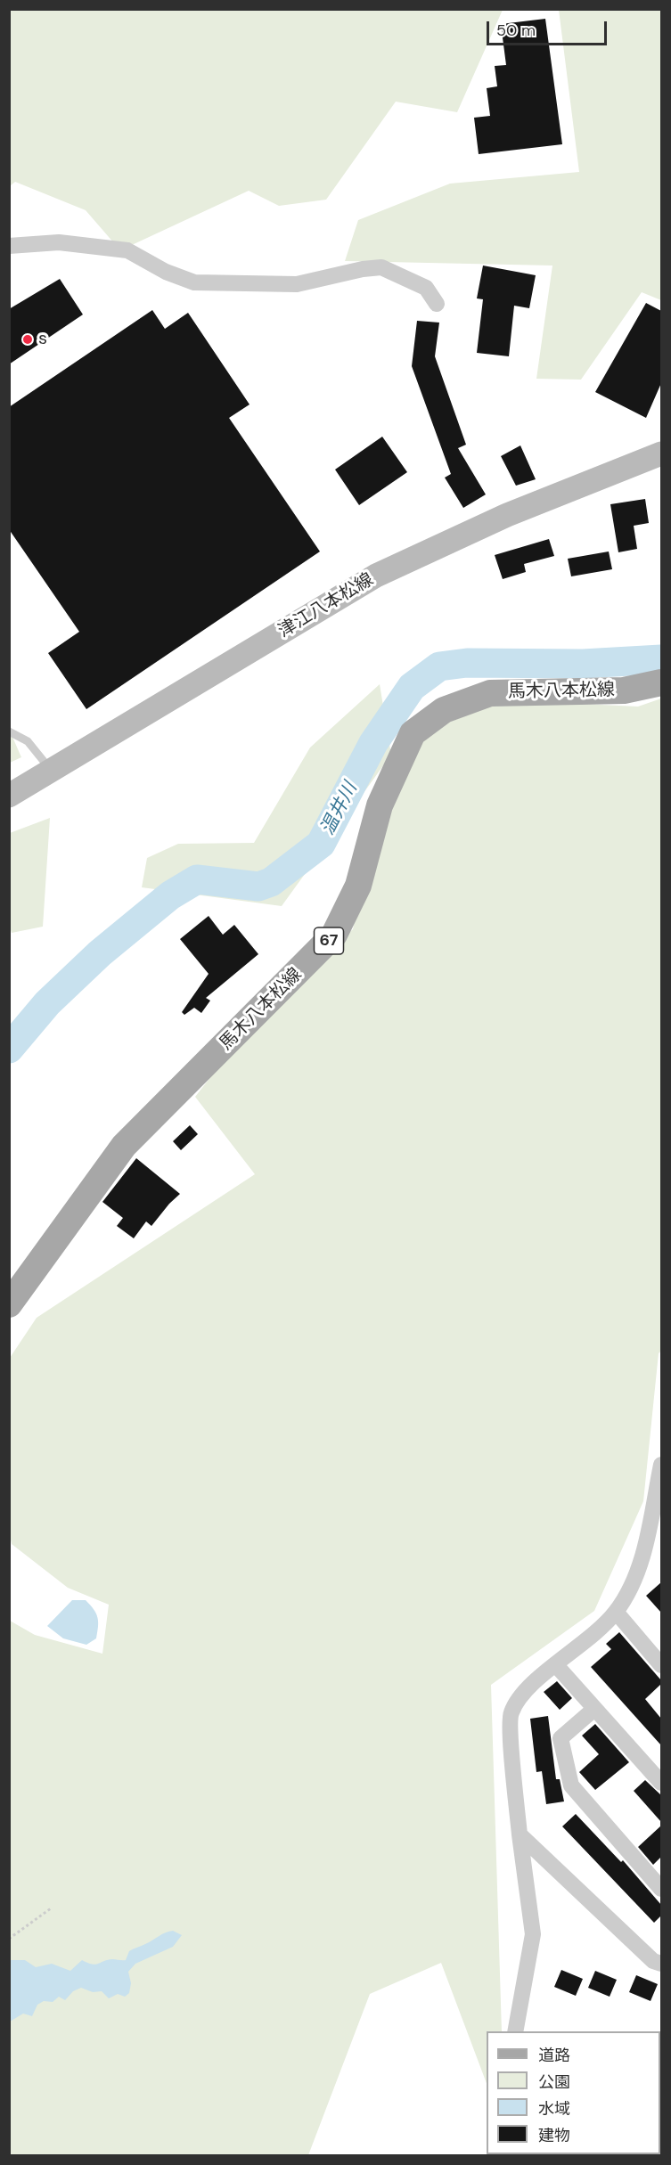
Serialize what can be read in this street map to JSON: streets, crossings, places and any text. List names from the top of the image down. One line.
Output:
{"streets":{"main road":["津江八本松線","馬木八本松線","67"]},"water":["温井川"],"places":["s"],"legend":["道路","公園","水域","建物"],"scale_bar":"50 m"}
